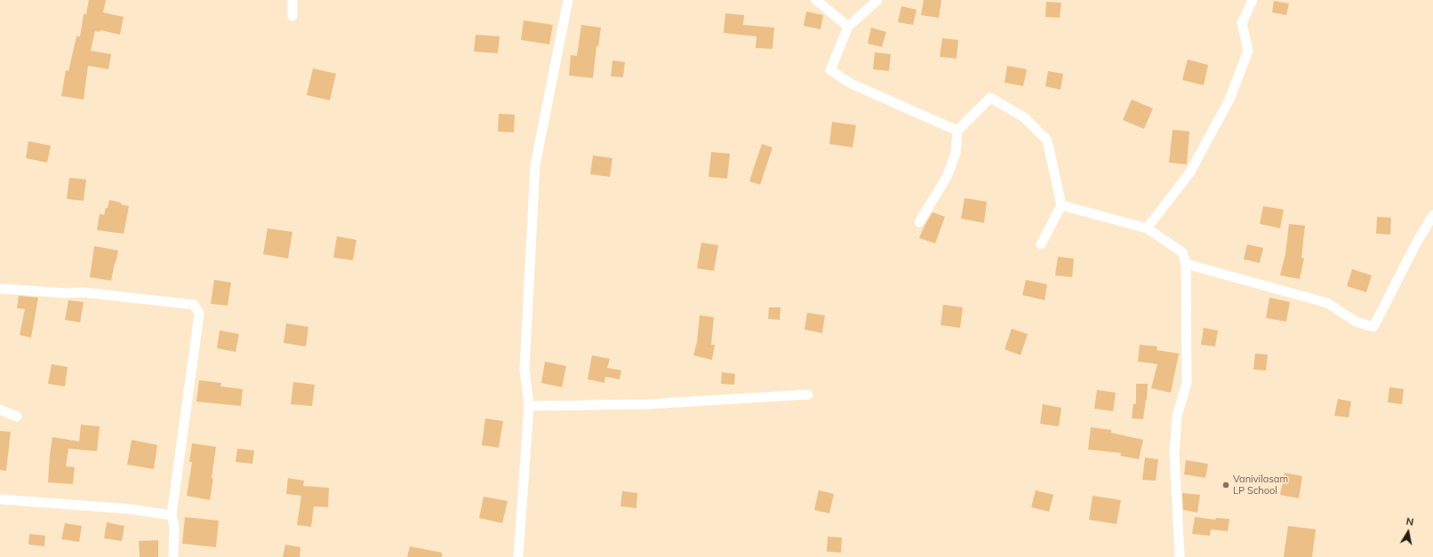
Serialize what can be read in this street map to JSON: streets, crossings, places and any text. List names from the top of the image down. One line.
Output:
{"places":["Vanivilasam LP School"],"north":"top"}
